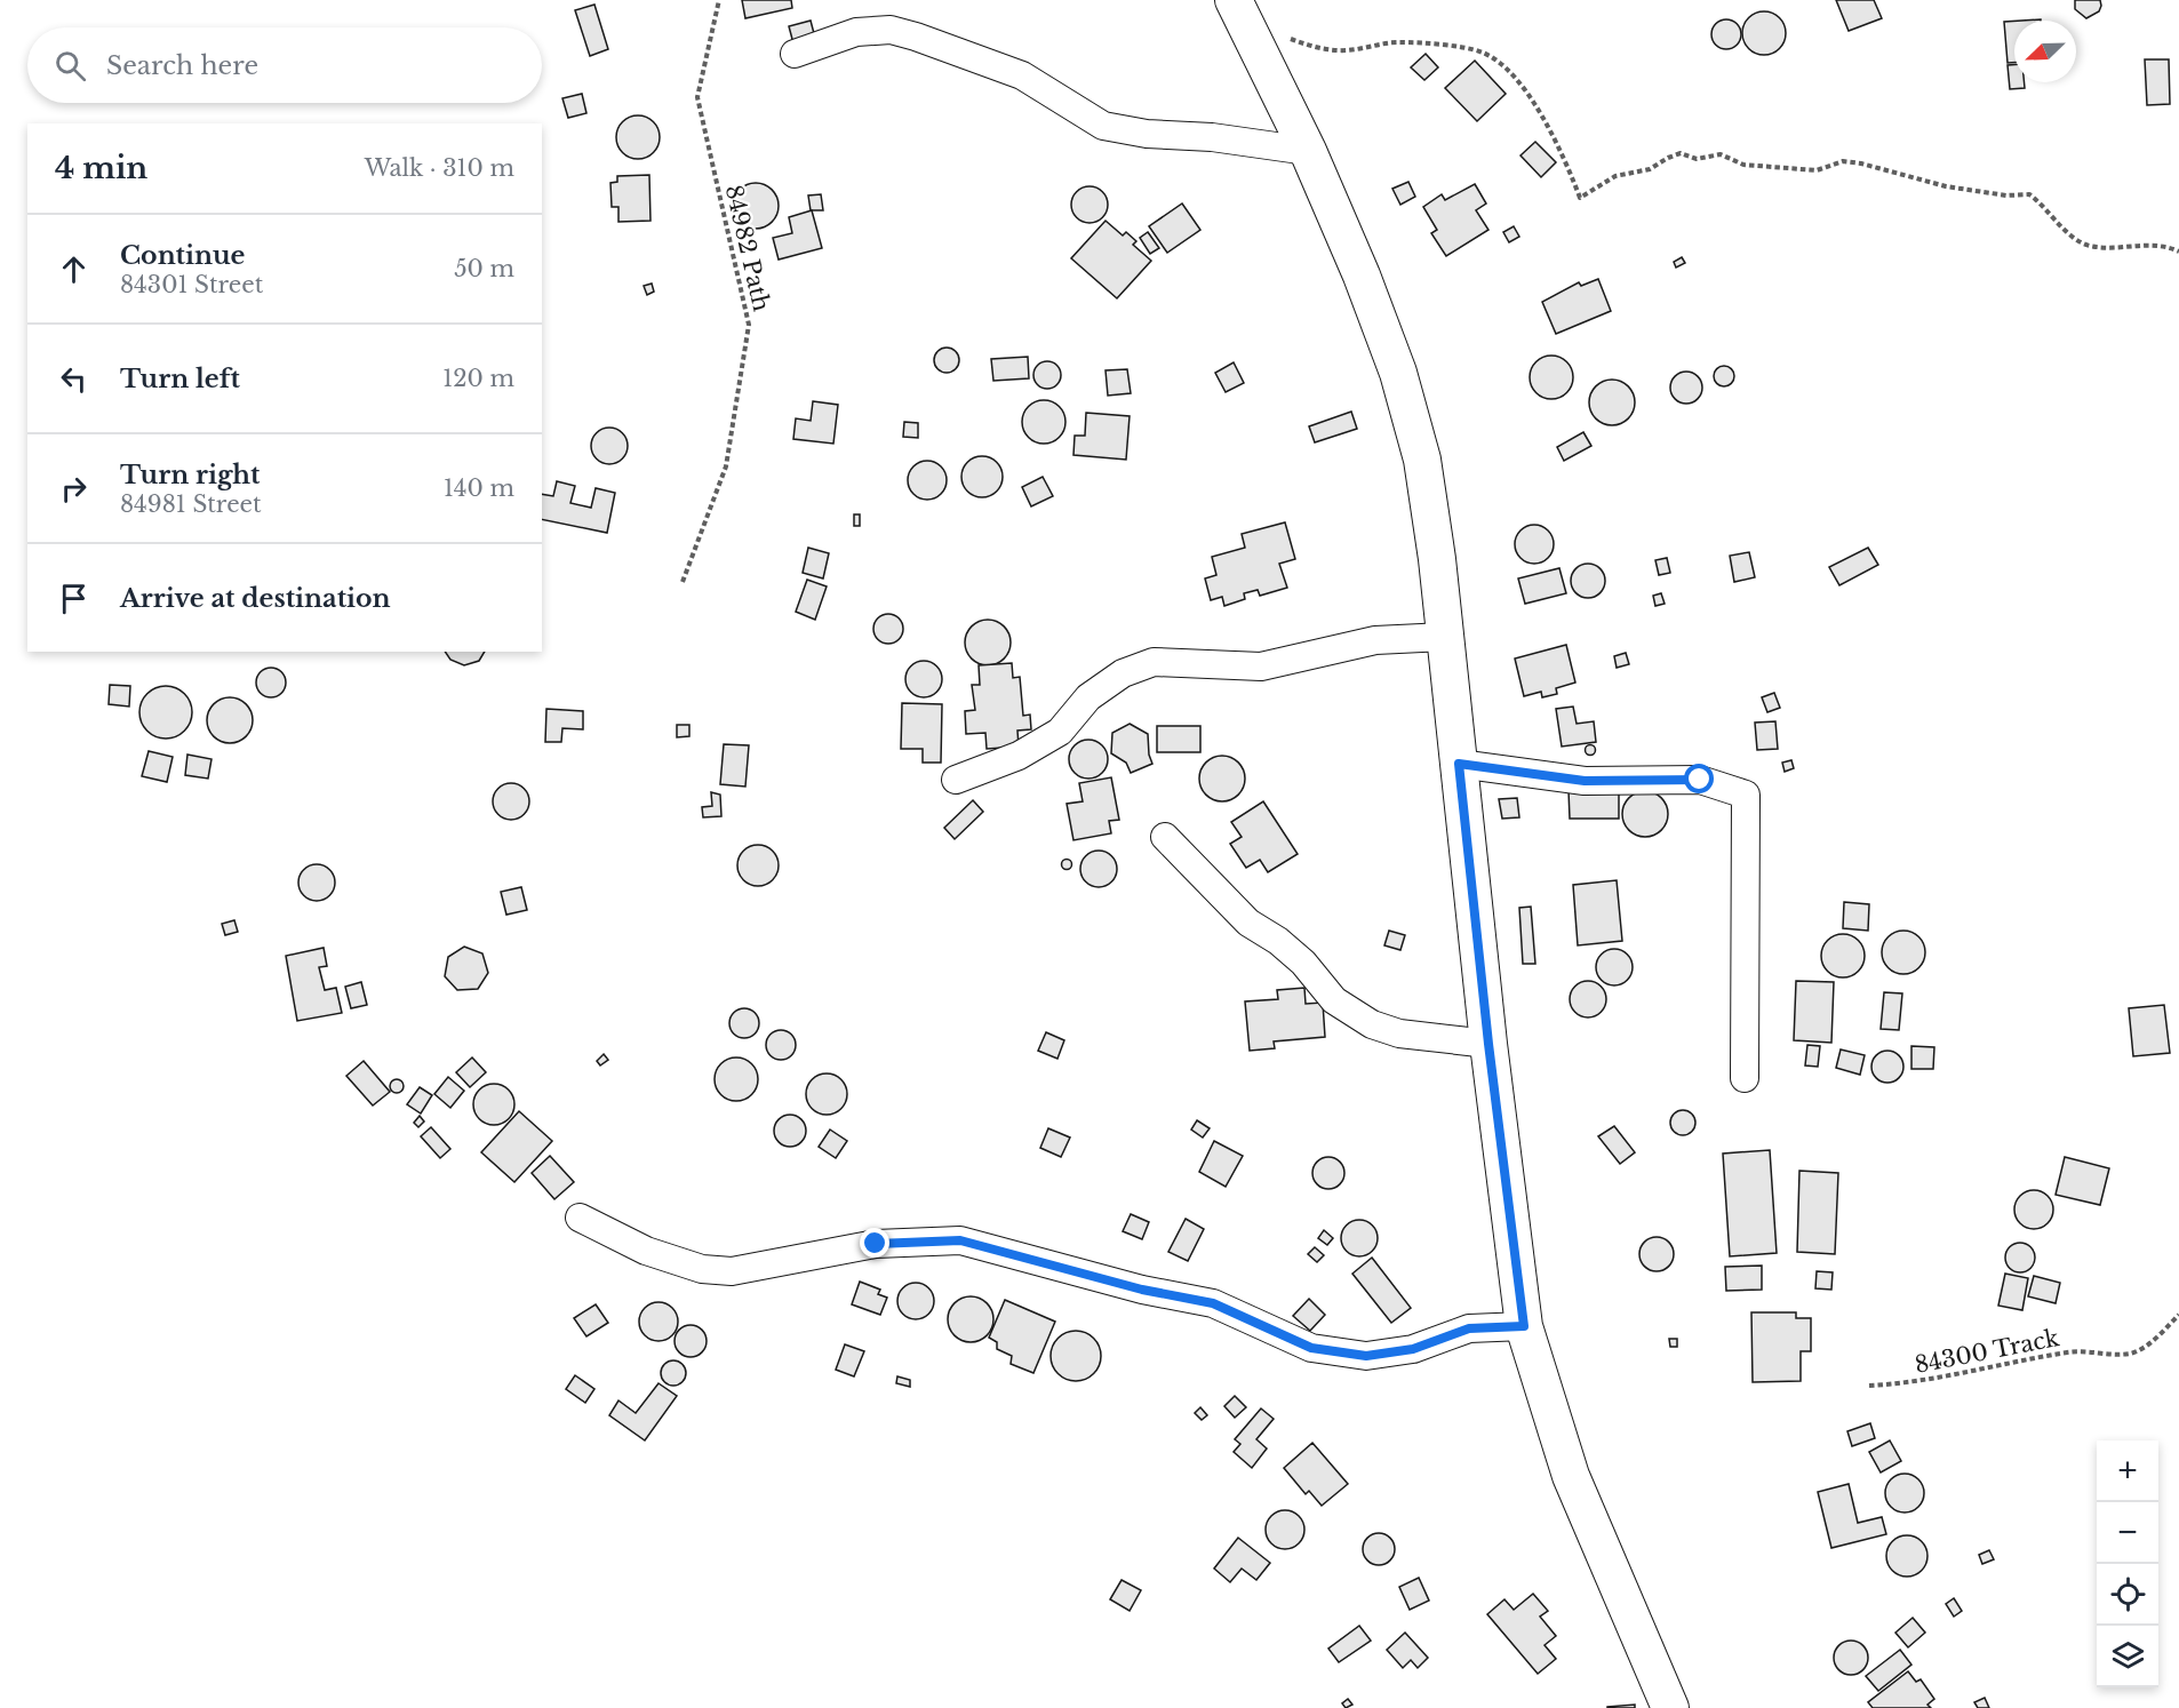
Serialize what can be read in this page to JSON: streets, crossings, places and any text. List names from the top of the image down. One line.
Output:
{"streets":{"path":["84982 Path","84300 Track"]},"north":"bottom left","page":{"search":"Search here","heading":["4 min","Walk · 310 m"],"list":[["Continue","84301 Street","50 m"],["Turn left","120 m"],["Turn right","84981 Street","140 m"],"Arrive at destination"],"map_buttons":["+","−"]}}
